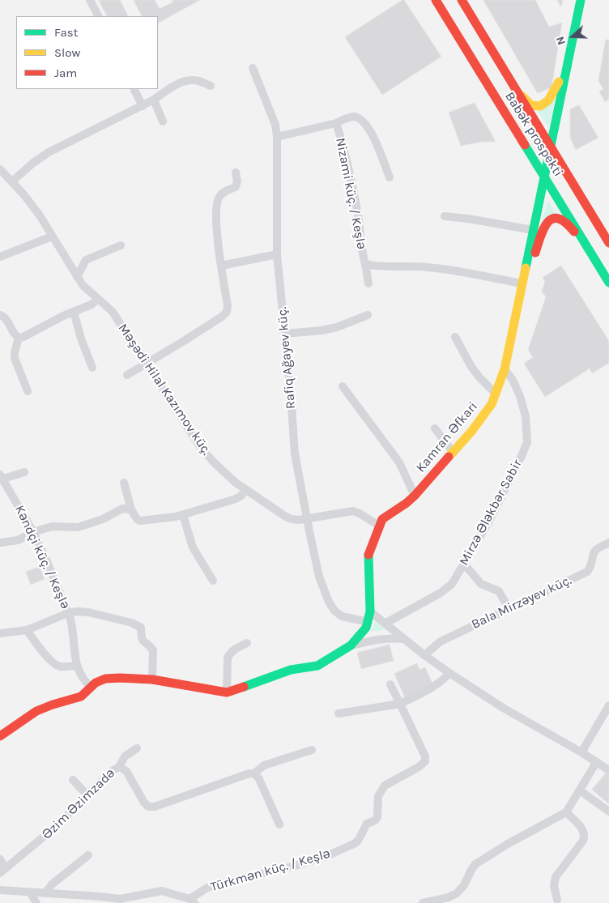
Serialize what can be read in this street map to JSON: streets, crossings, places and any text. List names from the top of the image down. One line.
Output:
{"streets":{"street":["Babək prospekti","Nizami küç. / Keşlə","Rafiq Ağayev küç.","Məşədi Hilal Kazımov küç.","Kamran Əfkari","Mirzə Ələkbər Sabir","Kəndçi küç. / Keşlə","Bala Mirzəyev küç.","Əzim Əzimzadə","Türkmən küç. / Keşlə"]},"crossings":[["Babək prospekti","Kamran Əfkari"],["Nizami küç. / Keşlə","Rafiq Ağayev küç."],["Nizami küç. / Keşlə","Kamran Əfkari"],["Rafiq Ağayev küç.","Məşədi Hilal Kazımov küç."],["Məşədi Hilal Kazımov küç.","Kamran Əfkari"],["Kamran Əfkari","Mirzə Ələkbər Sabir"]],"legend":["Fast","Slow","Jam"],"north":"left"}
